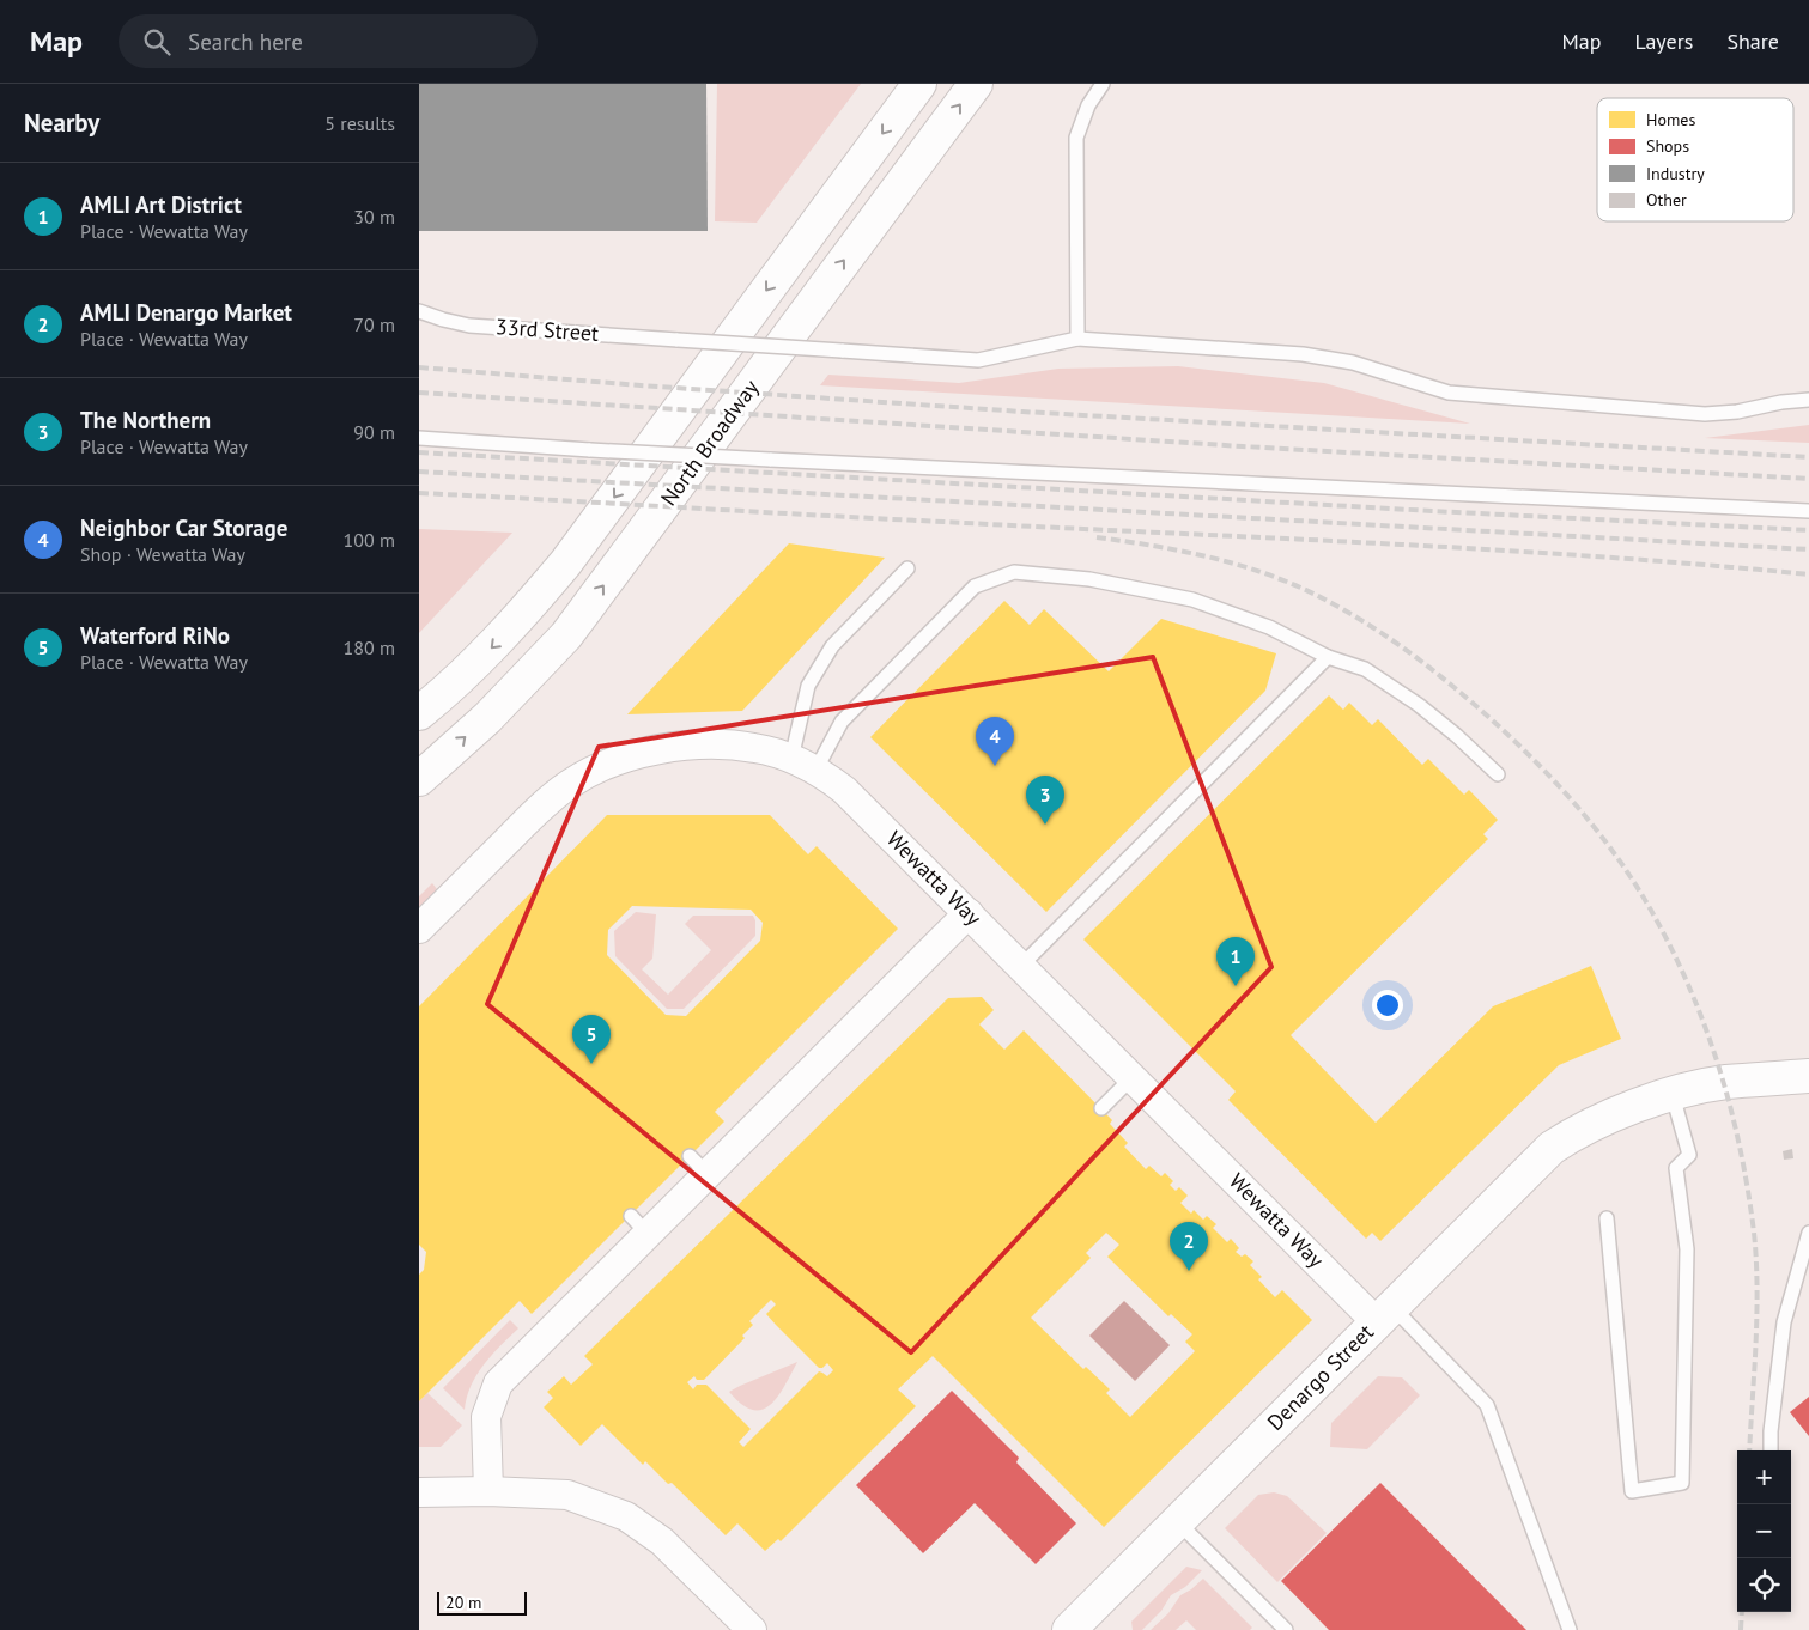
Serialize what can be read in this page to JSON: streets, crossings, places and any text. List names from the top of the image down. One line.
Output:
{"streets":{"main road":["North Broadway","Denargo Street"],"street":["Wewatta Way"],"lane":["33rd Street"]},"crossings":[["Wewatta Way","Denargo Street"]],"legend":["Homes","Shops","Industry","Other"],"scale_bar":"20 m","page":{"header":"Map","search":"Search here","nav":["Map","Layers","Share"],"heading":["Nearby","5 results"],"list":[{"mark":"1","name":"AMLI Art District","note":"Place · Wewatta Way","value":"30 m"},{"mark":"2","name":"AMLI Denargo Market","note":"Place · Wewatta Way","value":"70 m"},{"mark":"3","name":"The Northern","note":"Place · Wewatta Way","value":"90 m"},{"mark":"4","name":"Neighbor Car Storage","note":"Shop · Wewatta Way","value":"100 m"},{"mark":"5","name":"Waterford RiNo","note":"Place · Wewatta Way","value":"180 m"}],"pins":["4","3","1","5","2"],"map_buttons":["+","−"],"scale":"20 m"}}
